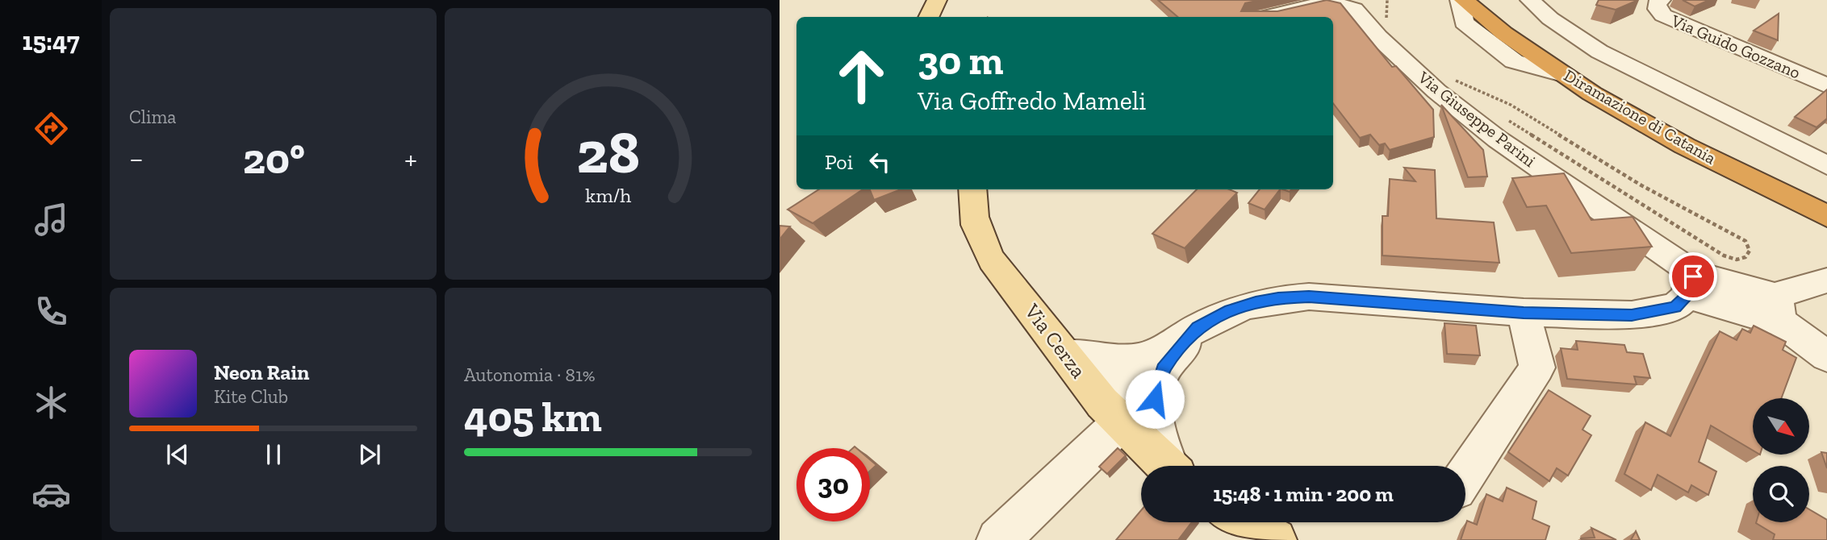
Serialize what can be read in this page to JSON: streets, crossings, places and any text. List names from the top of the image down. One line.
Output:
{"streets":{"highway":["Diramazione di Catania"],"main road":["Via Cerza"],"street":["Via Guido Gozzano","Via Giuseppe Parini"]},"north":"bottom right","page":{"tabs":"15:47","tile":["Clima",["Autonomia · 81%","405 km"]],"turn":["30 m","Via Goffredo Mameli"],"then":"Poi","heat":["−","20°","+"],"song":["Neon Rain","Kite Club"],"limit":"30","trip":"15:48 · 1 min · 200 m","gauge":["28","km/h"]}}
